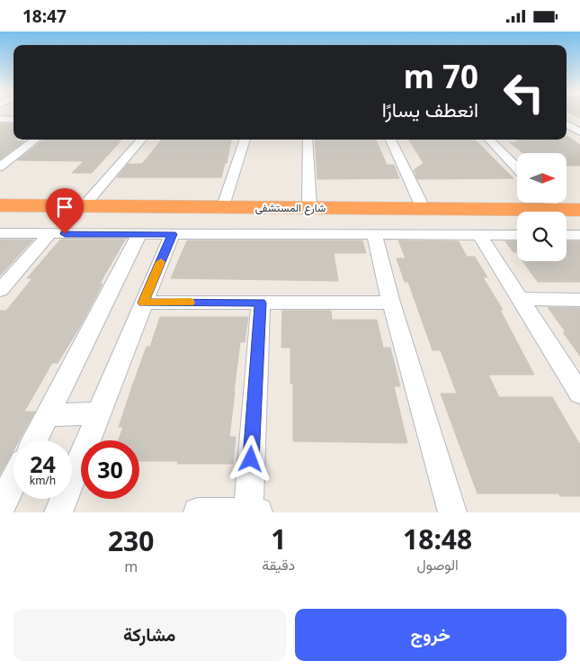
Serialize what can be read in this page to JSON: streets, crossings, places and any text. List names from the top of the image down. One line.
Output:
{"streets":{"highway":["شارع المستشفى"]},"north":"right","page":{"status":"18:47","turn":["70 m","انعطف يسارًا"],"speed":"24 km/h","limit":"30","eta":["18:48","الوصول","1","دقيقة","230","m"],"buttons":["خروج","مشاركة"]}}
